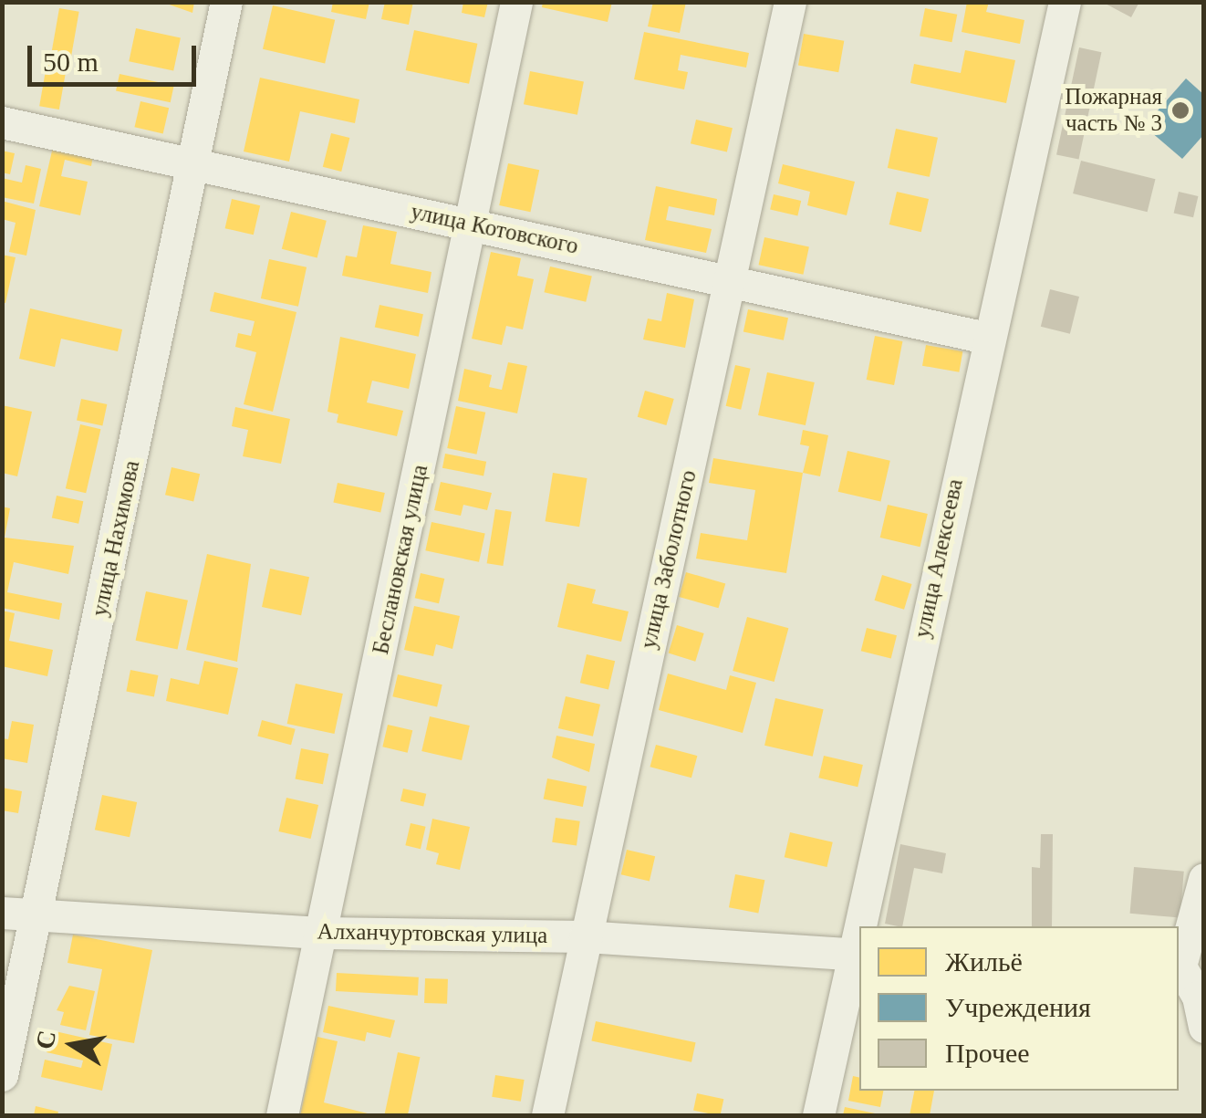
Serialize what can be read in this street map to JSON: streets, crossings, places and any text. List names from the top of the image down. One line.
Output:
{"streets":{"street":["улица Котовского","улица Нахимова","улица Алексеева","Беслановская улица","улица Заболотного","Алханчуртовская улица"]},"crossings":[["улица Котовского","улица Нахимова"],["улица Котовского","улица Алексеева"],["улица Котовского","Беслановская улица"],["улица Котовского","улица Заболотного"],["улица Нахимова","Алханчуртовская улица"],["улица Алексеева","Алханчуртовская улица"],["Беслановская улица","Алханчуртовская улица"],["улица Заболотного","Алханчуртовская улица"]],"places":["Пожарная часть № 3"],"legend":["Жильё","Учреждения","Прочее"],"scale_bar":"50 m","north":"left"}
